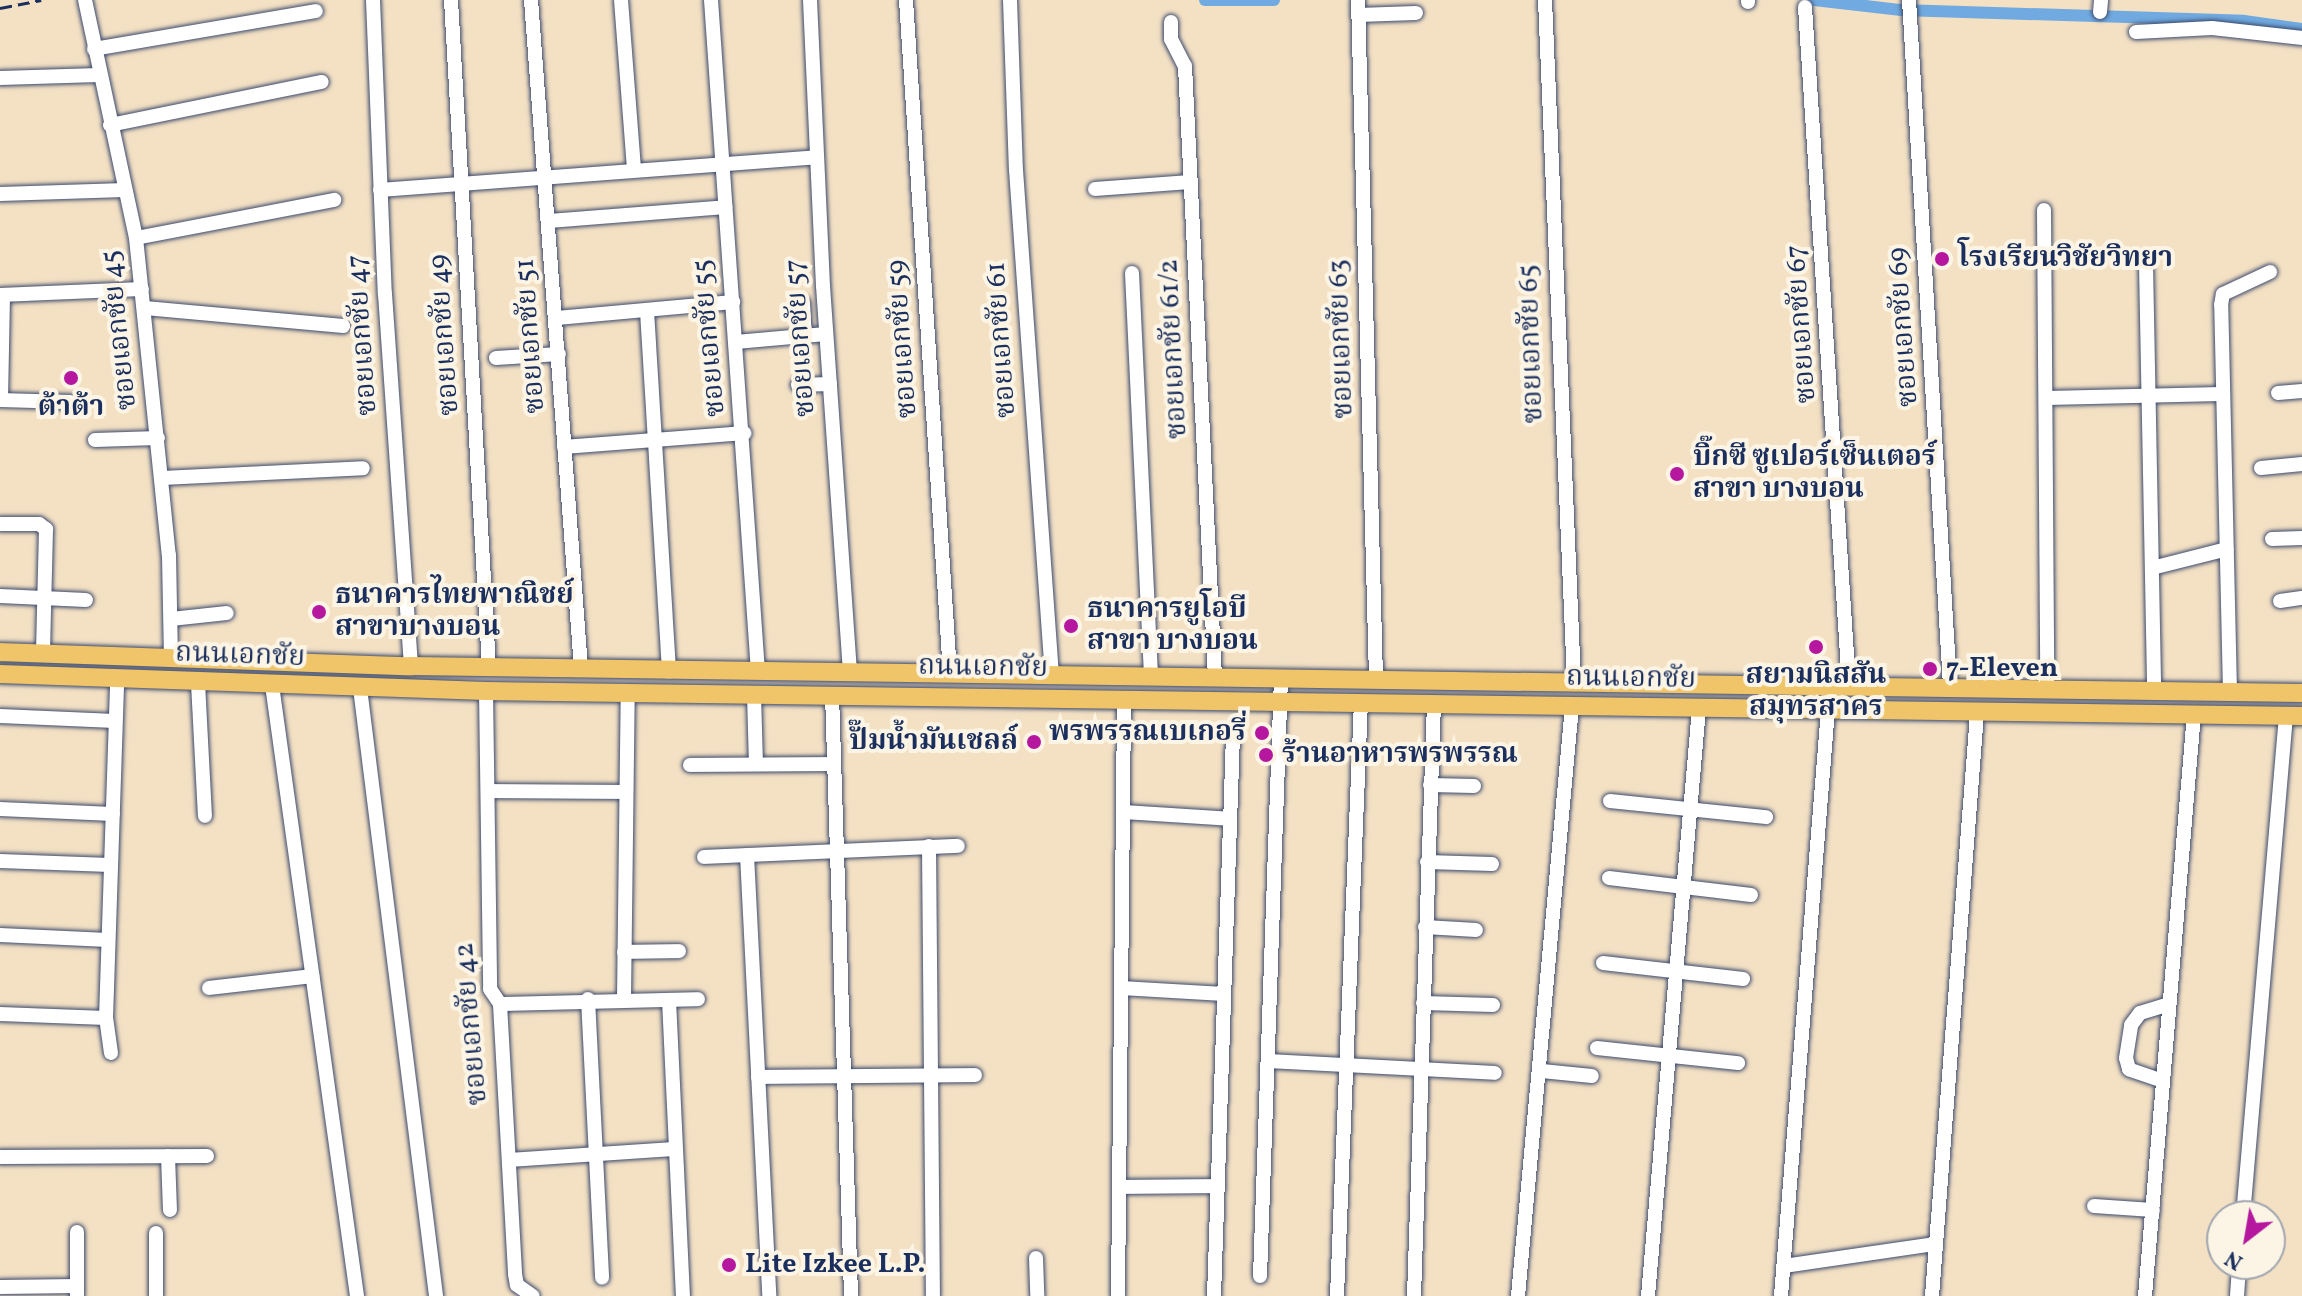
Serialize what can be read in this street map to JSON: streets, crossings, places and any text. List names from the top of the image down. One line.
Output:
{"streets":{"main road":["ถนนเอกชัย"],"street":["ซอยเอกชัย 67","ซอยเอกชัย 69","ซอยเอกชัย 45","ซอยเอกชัย 47","ซอยเอกชัย 49","ซอยเอกชัย 51","ซอยเอกชัย 55","ซอยเอกชัย 57","ซอยเอกชัย 59","ซอยเอกชัย 63","ซอยเอกชัย 61","ซอยเอกชัย 65","ซอยเอกชัย 61/2","ซอยเอกชัย 42"]},"crossings":[["ซอยเอกชัย 67","ถนนเอกชัย"],["ซอยเอกชัย 69","ถนนเอกชัย"],["ซอยเอกชัย 45","ถนนเอกชัย"],["ซอยเอกชัย 47","ถนนเอกชัย"],["ซอยเอกชัย 49","ถนนเอกชัย"],["ซอยเอกชัย 51","ถนนเอกชัย"],["ซอยเอกชัย 55","ถนนเอกชัย"],["ซอยเอกชัย 57","ถนนเอกชัย"],["ซอยเอกชัย 59","ถนนเอกชัย"],["ซอยเอกชัย 63","ถนนเอกชัย"],["ซอยเอกชัย 61","ถนนเอกชัย"],["ซอยเอกชัย 65","ถนนเอกชัย"],["ซอยเอกชัย 61/2","ถนนเอกชัย"],["ถนนเอกชัย","ซอยเอกชัย 42"]],"places":["โรงเรียนวิชัยวิทยา","ต้าต้า","บิ๊กซี ซูเปอร์เซ็นเตอร์ สาขา บางบอน","ธนาคารไทยพาณิชย์ สาขาบางบอน","ธนาคารยูโอบี สาขา บางบอน","สยามนิสสัน สมุทรสาคร","7-Eleven","พรพรรณเบเกอรี่","ปั๊มน้ำมันเชลล์","ร้านอาหารพรพรรณ","Lite Izkee L.P."],"north":"bottom left"}
